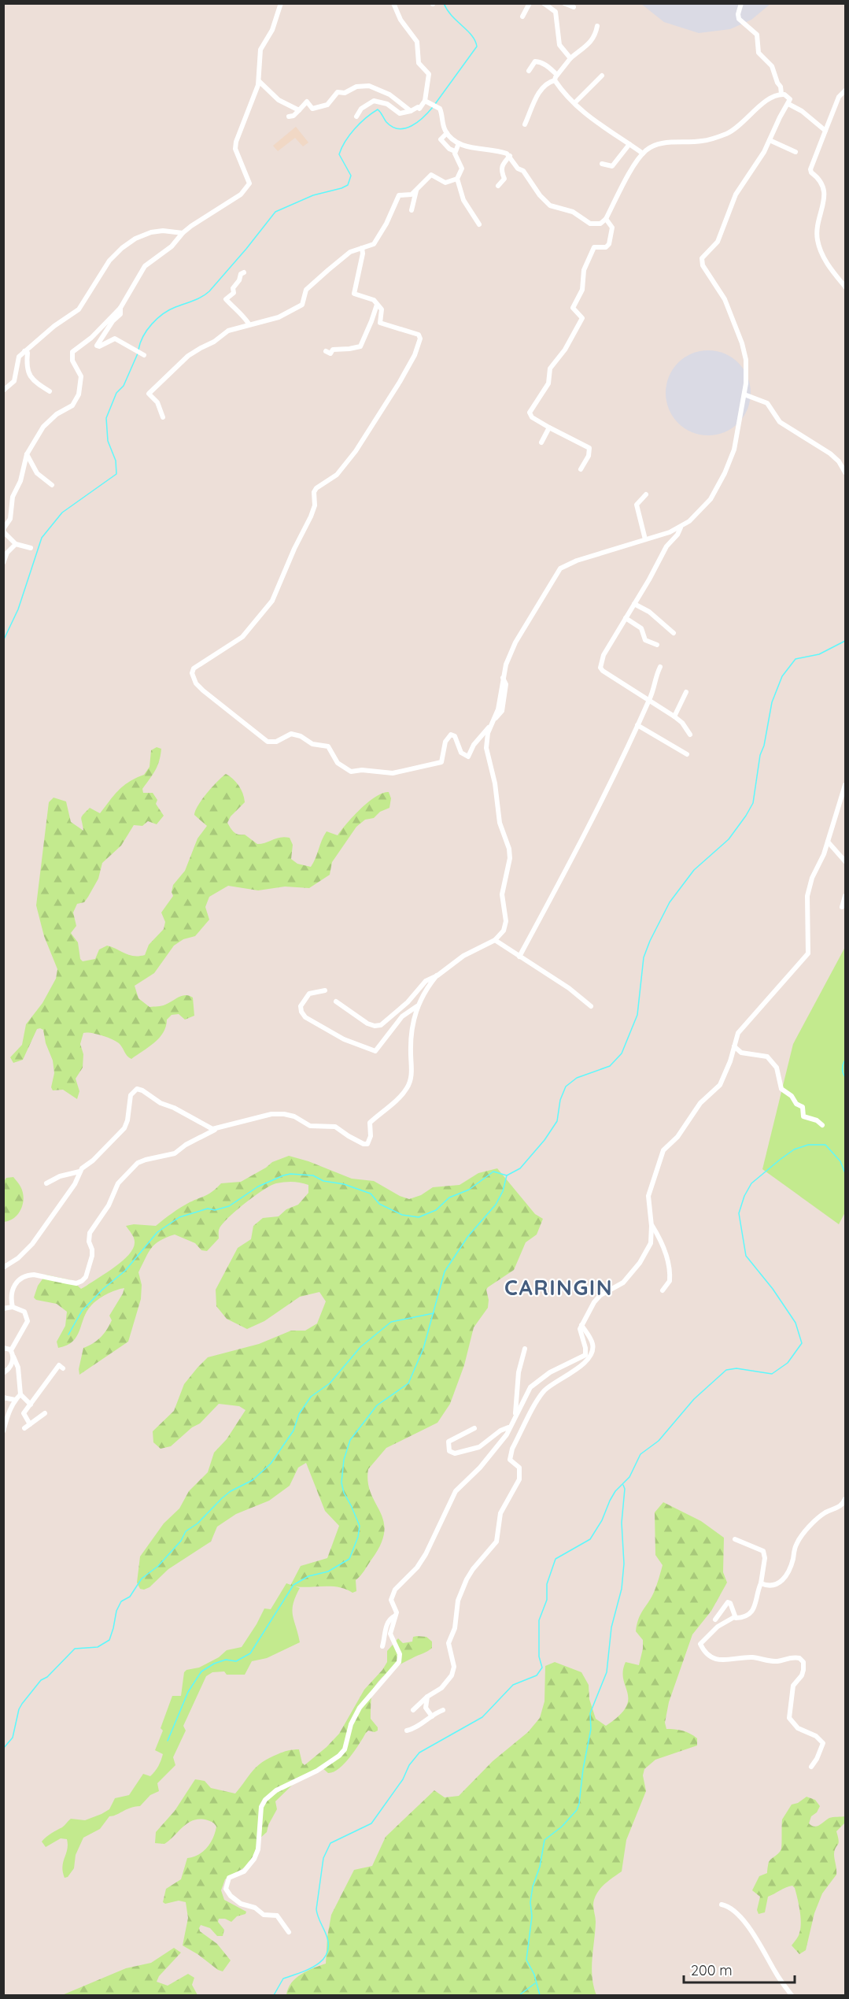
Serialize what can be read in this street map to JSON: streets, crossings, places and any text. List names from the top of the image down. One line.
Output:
{"districts":["CARINGIN"],"scale_bar":"200 m"}
